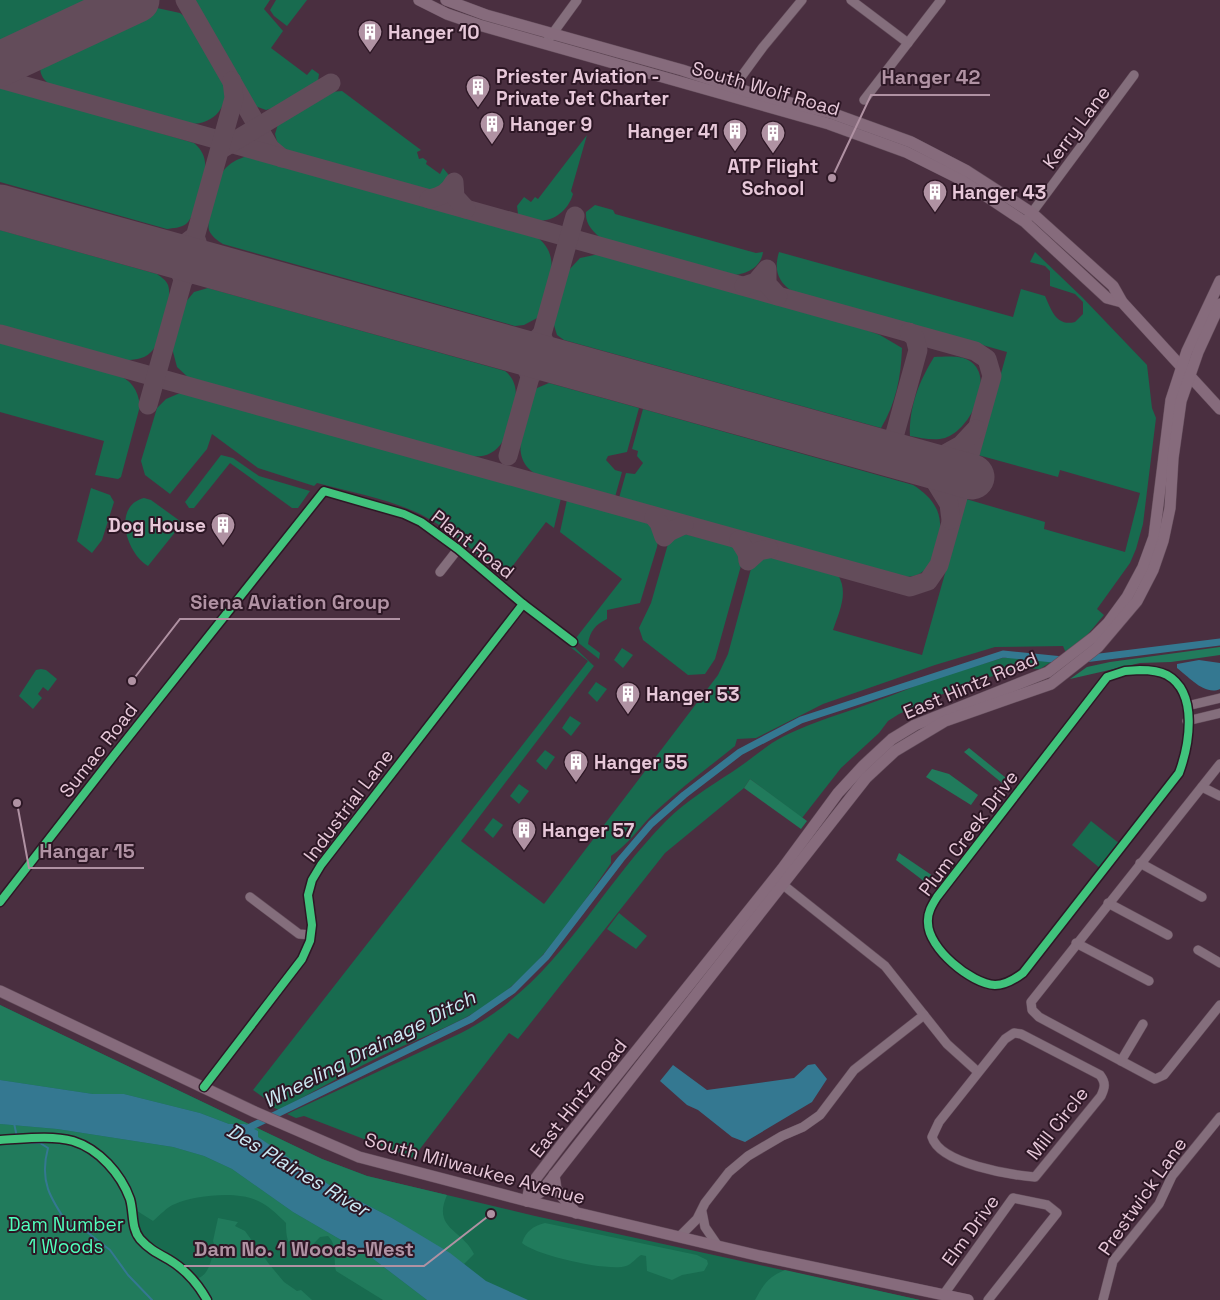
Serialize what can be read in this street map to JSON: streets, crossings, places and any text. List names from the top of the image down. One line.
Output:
{"streets":{"main road":["South Wolf Road","East Hintz Road","South Milwaukee Avenue"],"street":["Kerry Lane","Plant Road","Sumac Road","Industrial Lane","Plum Creek Drive","Mill Circle","Prestwick Lane","Elm Drive"]},"crossings":[["South Wolf Road","Kerry Lane"],["South Wolf Road","East Hintz Road"],["Plant Road","Sumac Road"],["Plant Road","Industrial Lane"],["East Hintz Road","South Milwaukee Avenue"],["Industrial Lane","South Milwaukee Avenue"],["South Milwaukee Avenue","Elm Drive"]],"water":["Wheeling Drainage Ditch","Des Plaines River"],"parks":["Dam Number 1 Woods"],"places":{"building":["Hanger 10","Priester Aviation - Private Jet Charter","Hanger 9","Hanger 41","ATP Flight School","Hanger 43","Dog House","Hanger 53","Hanger 55","Hanger 57"],"other":["Hanger 42","Siena Aviation Group","Hangar 15","Dam No. 1 Woods-West"]}}
